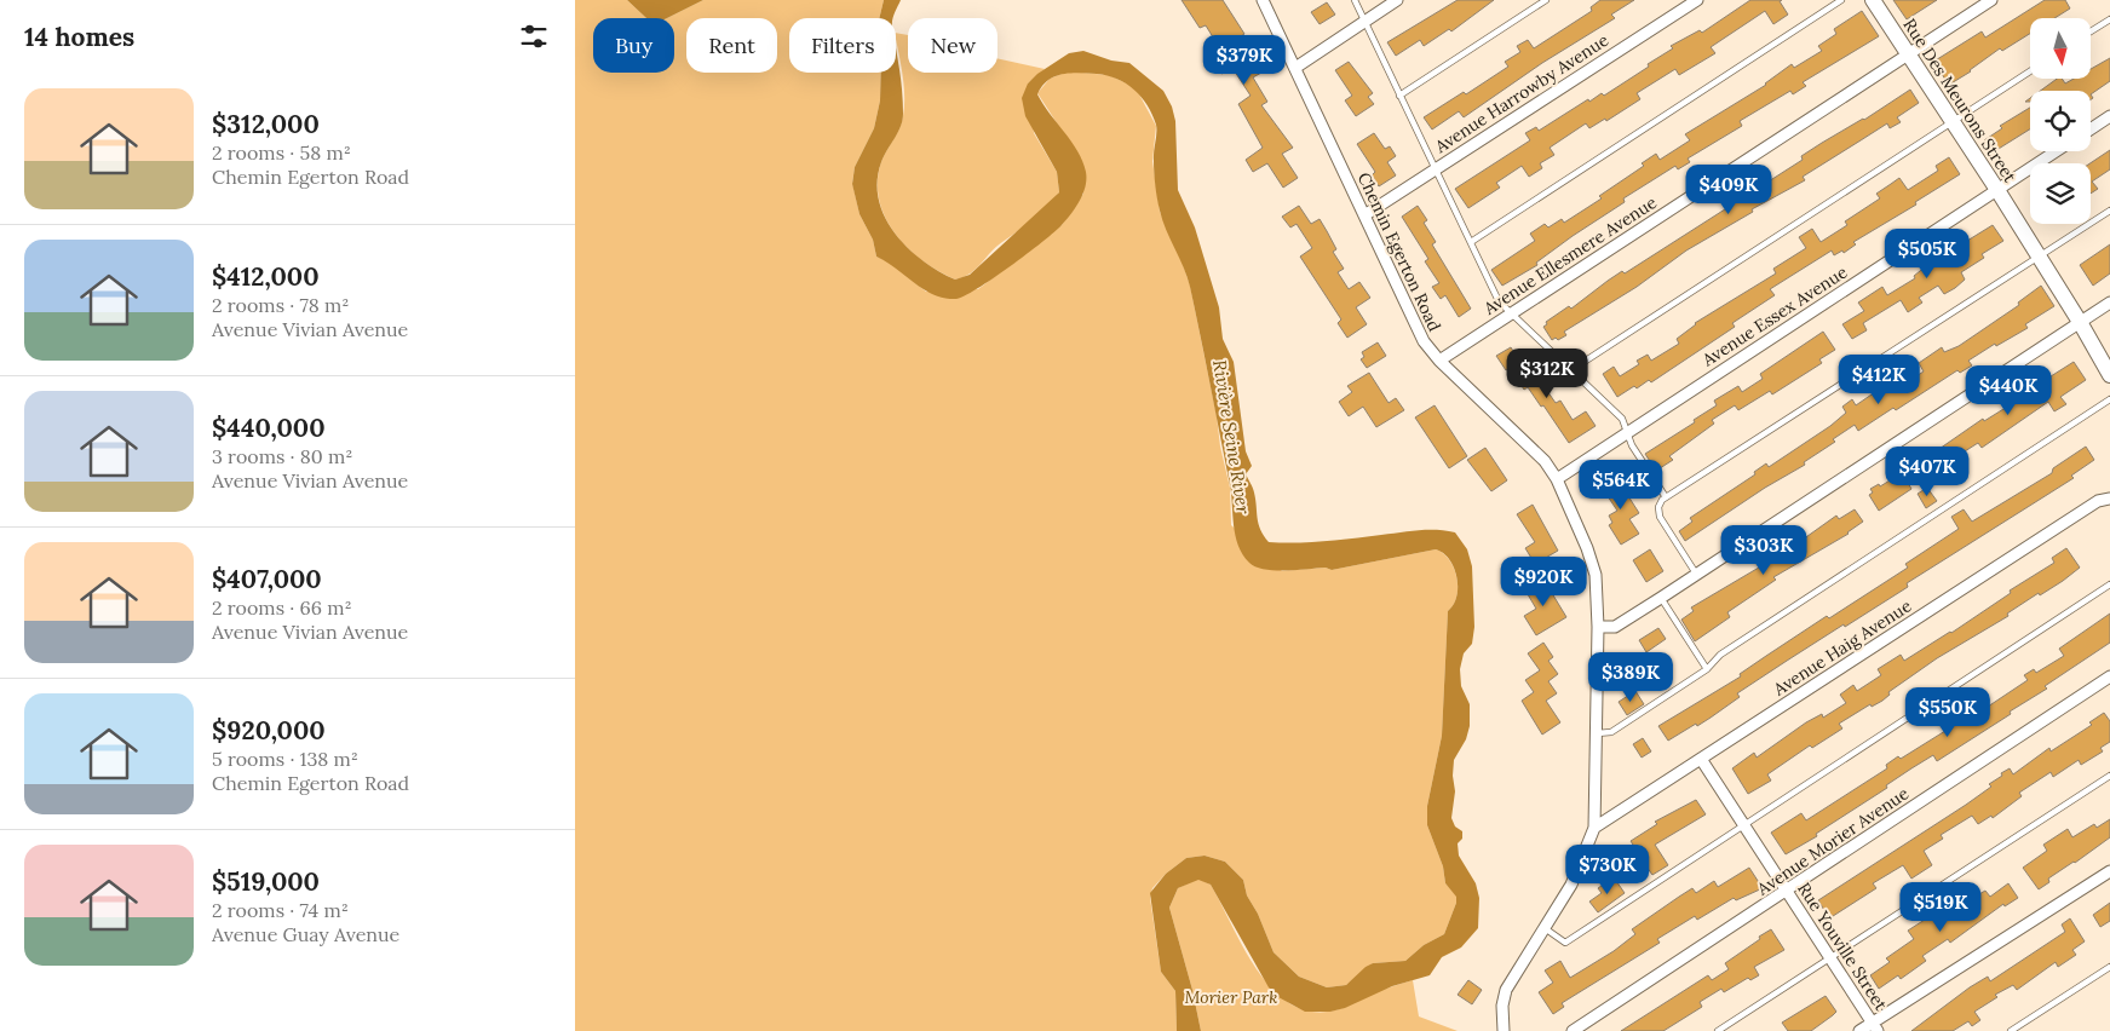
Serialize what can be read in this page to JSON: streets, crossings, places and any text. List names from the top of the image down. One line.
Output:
{"streets":{"street":["Avenue Harrowby Avenue","Rue Des Meurons Street","Chemin Egerton Road","Avenue Ellesmere Avenue","Avenue Essex Avenue","Avenue Haig Avenue","Avenue Morier Avenue","Rue Youville Street"]},"crossings":[["Avenue Harrowby Avenue","Chemin Egerton Road"],["Rue Des Meurons Street","Avenue Ellesmere Avenue"],["Rue Des Meurons Street","Avenue Essex Avenue"],["Chemin Egerton Road","Avenue Ellesmere Avenue"],["Chemin Egerton Road","Avenue Essex Avenue"],["Chemin Egerton Road","Avenue Haig Avenue"],["Avenue Haig Avenue","Rue Youville Street"],["Avenue Morier Avenue","Rue Youville Street"]],"water":["Rivière Seine River"],"parks":["Morier Park"],"north":"bottom","page":{"heading":"14 homes","chip":["Buy","Rent","Filters","New"],"price":["$379K","$409K","$505K","$312K","$412K","$440K","$407K","$564K","$303K","$920K","$389K","$550K","$730K","$519K"],"list":[{"name":"$312,000","note":"2 rooms · 58 m² · Chemin Egerton Road"},{"name":"$412,000","note":"2 rooms · 78 m² · Avenue Vivian Avenue"},{"name":"$440,000","note":"3 rooms · 80 m² · Avenue Vivian Avenue"},{"name":"$407,000","note":"2 rooms · 66 m² · Avenue Vivian Avenue"},{"name":"$920,000","note":"5 rooms · 138 m² · Chemin Egerton Road"},{"name":"$519,000","note":"2 rooms · 74 m² · Avenue Guay Avenue"}]}}
